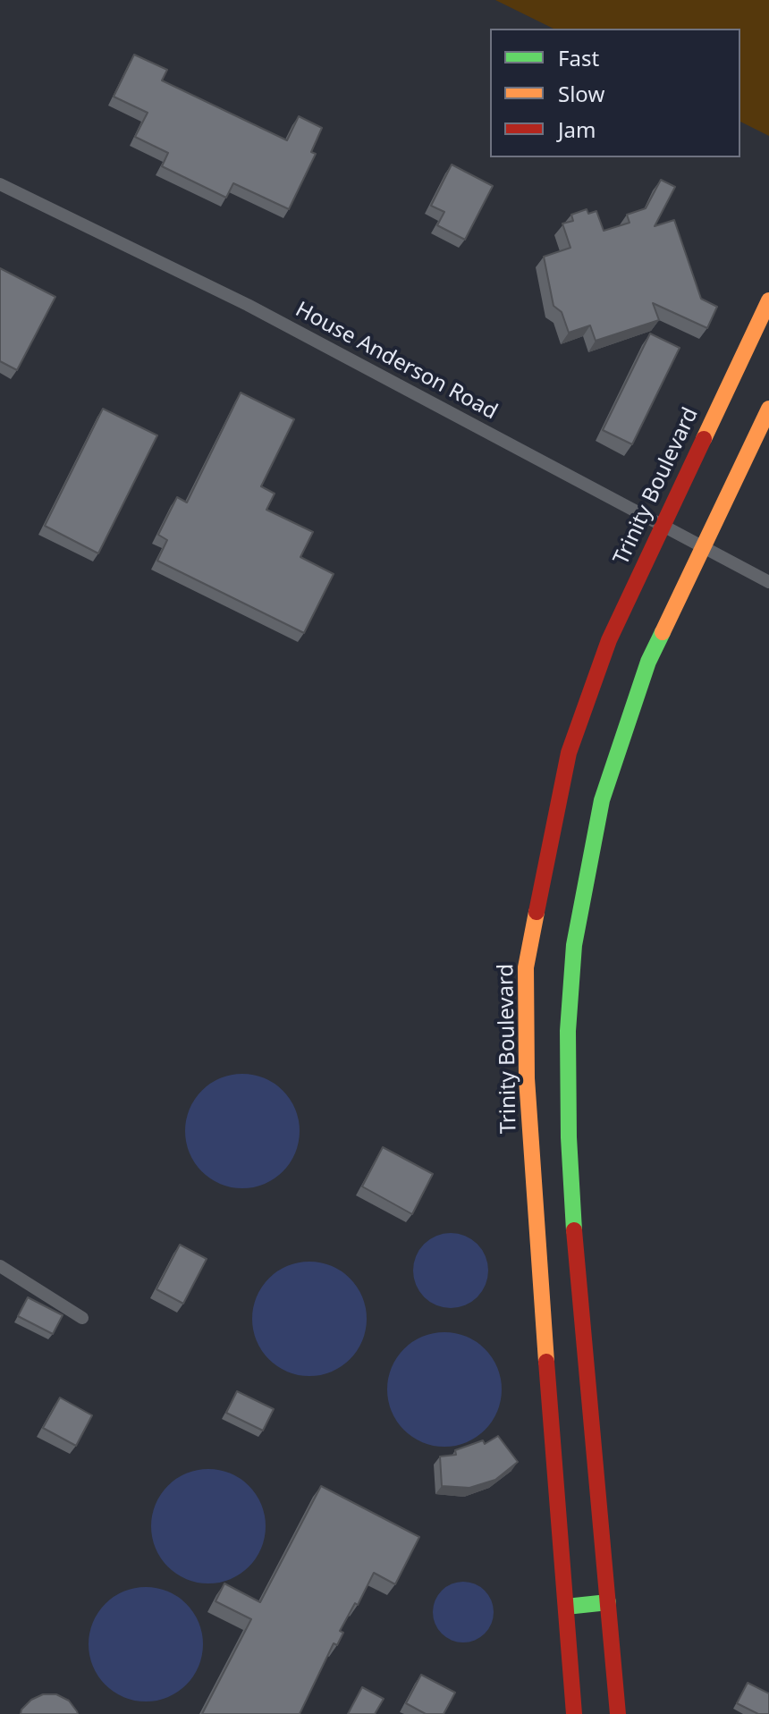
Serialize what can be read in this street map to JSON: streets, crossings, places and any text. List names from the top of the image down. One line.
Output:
{"streets":{"main road":["Trinity Boulevard"],"street":["House Anderson Road"]},"crossings":[["House Anderson Road","Trinity Boulevard"]],"legend":["Fast","Slow","Jam"]}
